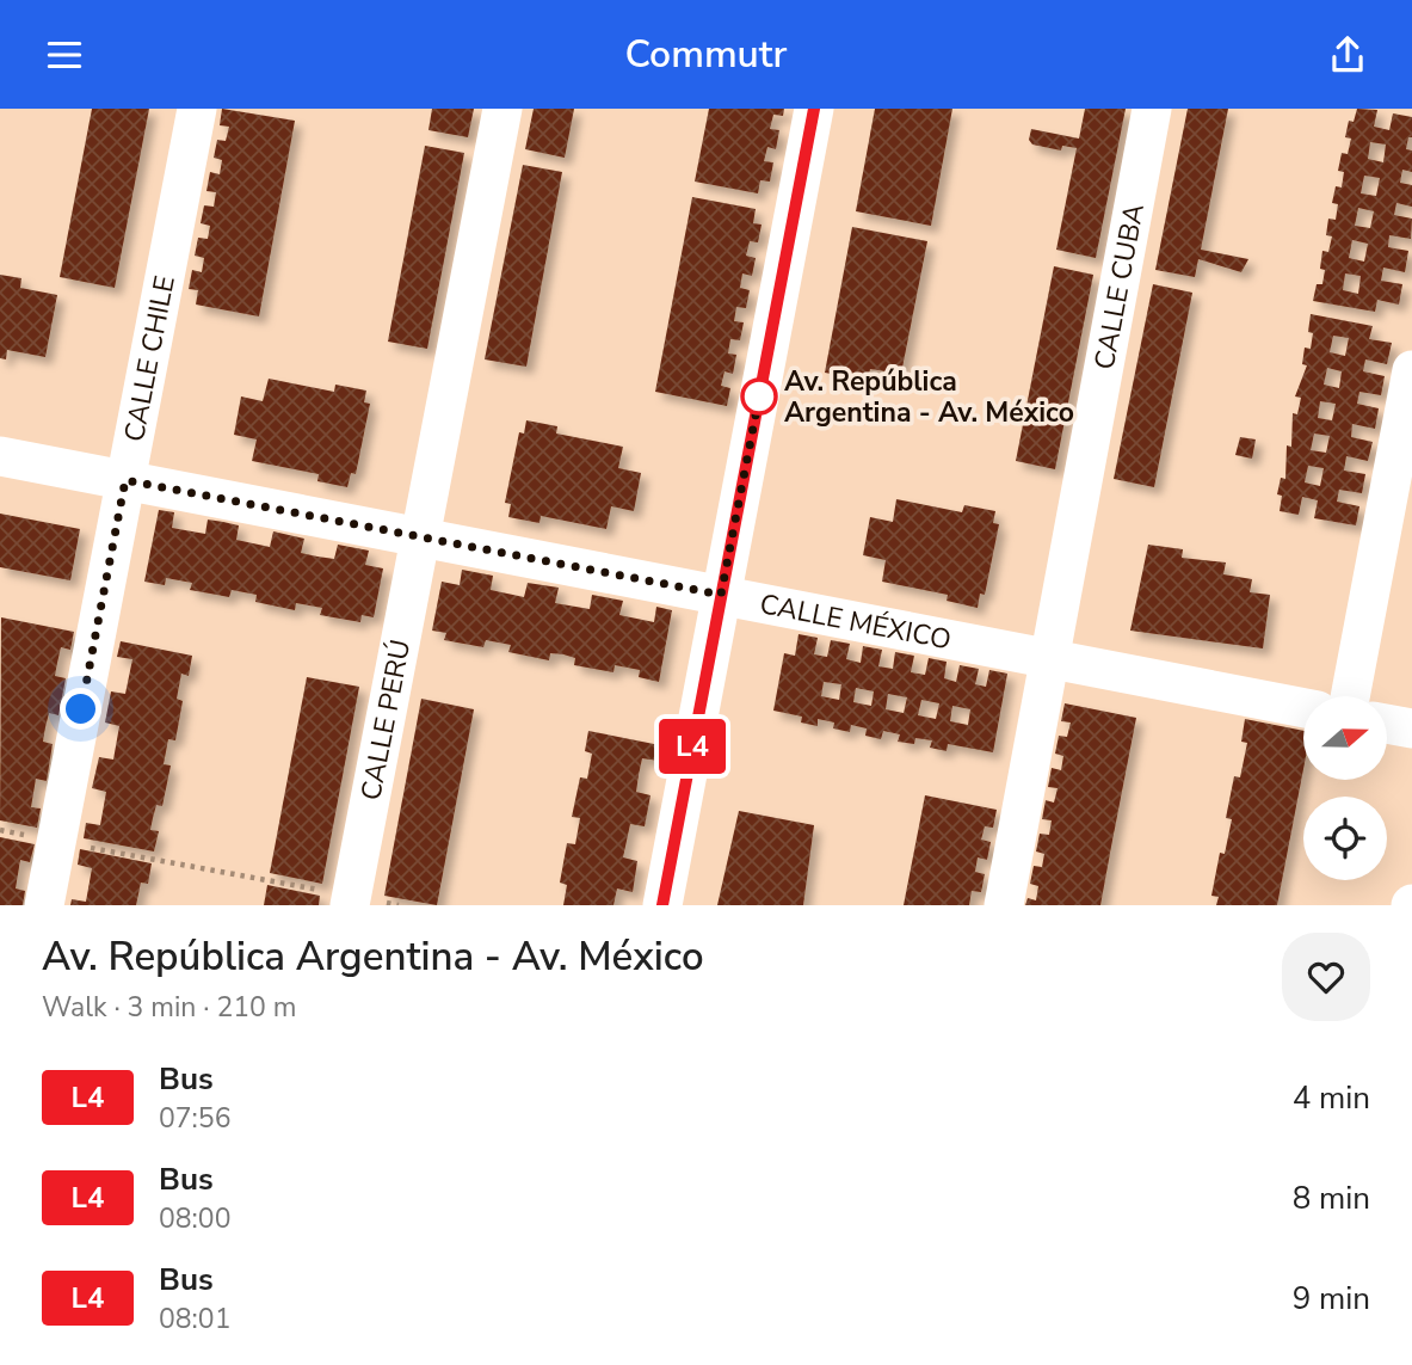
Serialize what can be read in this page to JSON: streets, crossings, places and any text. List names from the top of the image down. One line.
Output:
{"streets":{"street":["CALLE CUBA","CALLE CHILE","CALLE MÉXICO","CALLE PERÚ"]},"crossings":[["CALLE CUBA","CALLE MÉXICO"],["CALLE CHILE","CALLE MÉXICO"],["CALLE MÉXICO","CALLE PERÚ"]],"places":["Av. República Argentina - Av. México"],"lines":["bus line L4"],"north":"right","page":{"header":"Commutr","on_map":"L4","heading":["Av. República Argentina - Av. México","Walk · 3 min · 210 m"],"list":[{"mark":"L4","name":"Bus","note":"07:56","value":"4 min"},{"mark":"L4","name":"Bus","note":"08:00","value":"8 min"},{"mark":"L4","name":"Bus","note":"08:01","value":"9 min"}]}}
